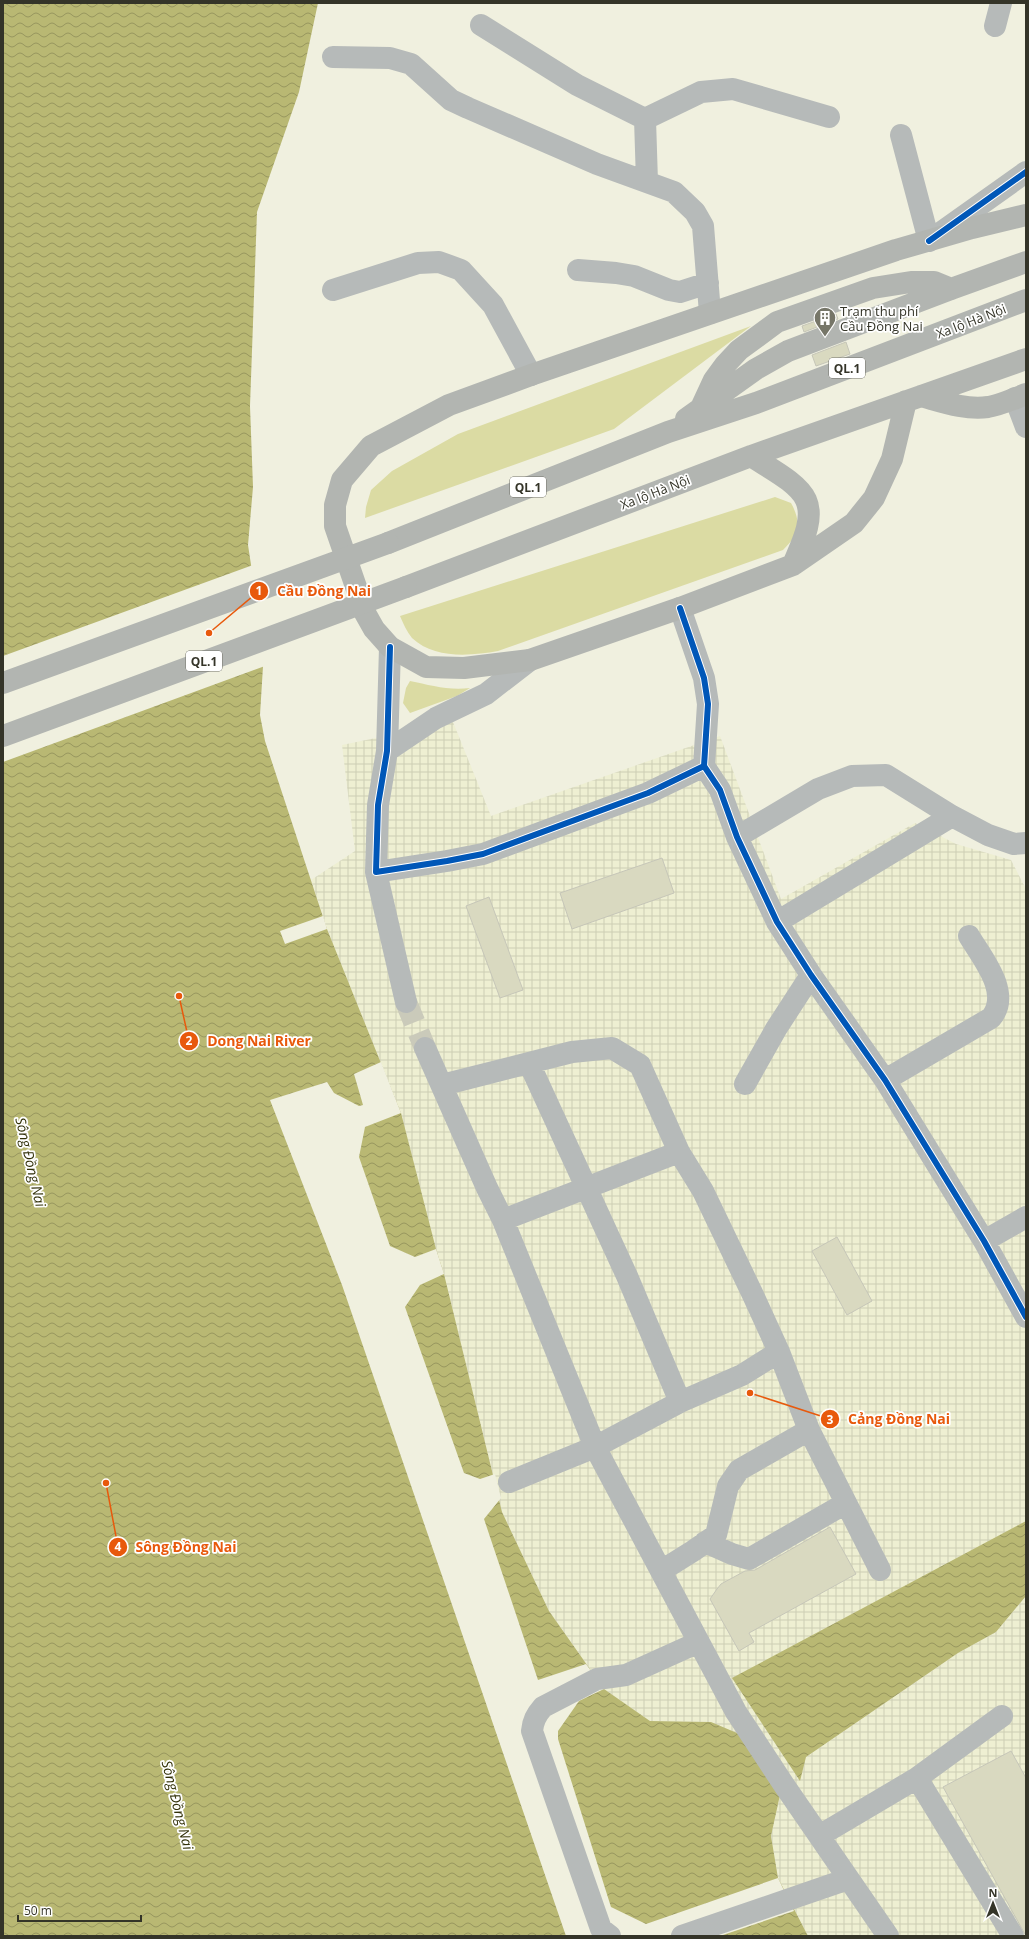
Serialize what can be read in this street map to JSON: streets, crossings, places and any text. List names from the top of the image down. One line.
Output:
{"streets":{"highway":["Xa lộ Hà Nội","QL.1"]},"water":["Sông Đồng Nai"],"places":{"building":["Trạm thu phí Cầu Đồng Nai"],"other":["Cầu Đồng Nai","Dong Nai River","Cảng Đồng Nai","Sông Đồng Nai"]},"scale_bar":"50 m","north":"top"}
